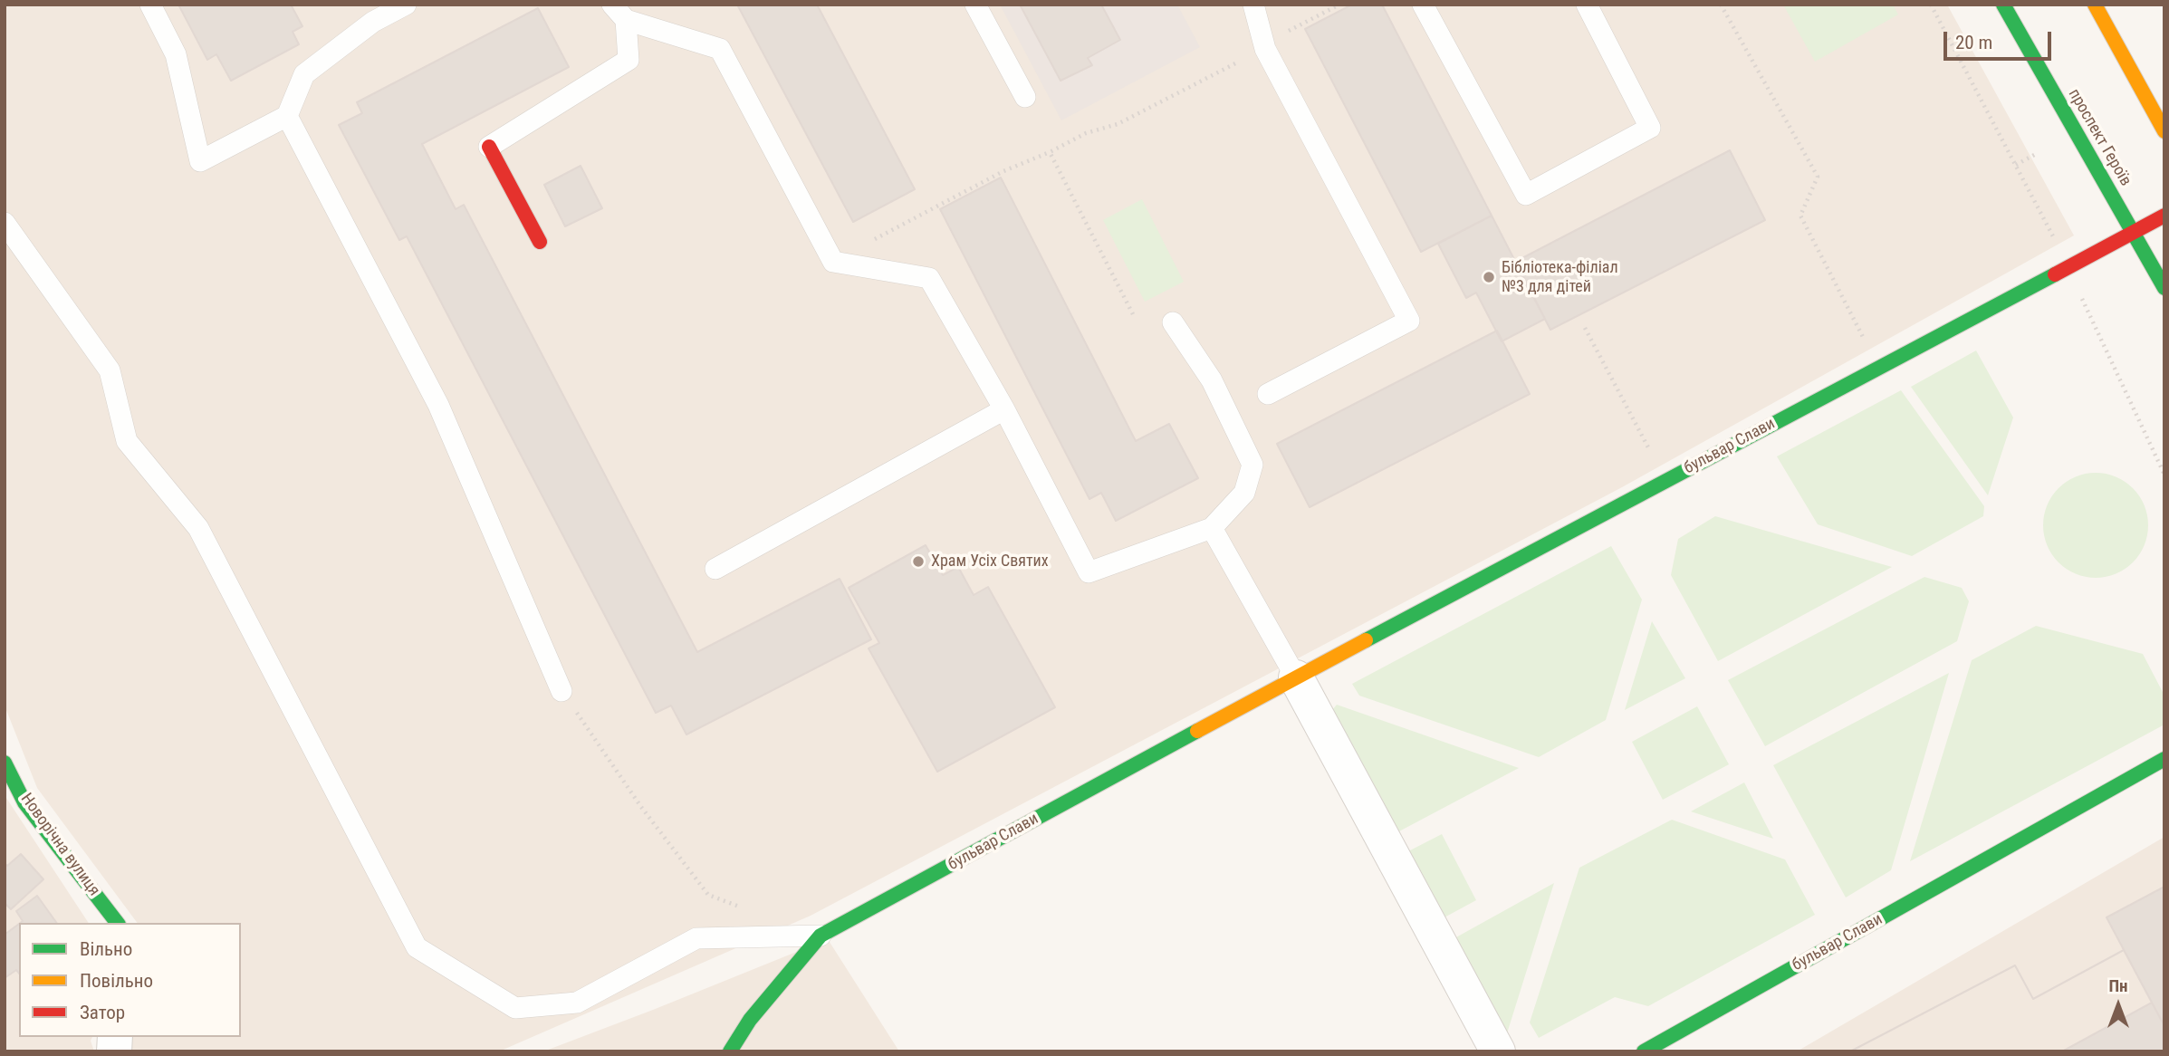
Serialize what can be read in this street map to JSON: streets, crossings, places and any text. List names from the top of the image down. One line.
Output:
{"streets":{"street":["проспект Героїв","бульвар Слави","Новорічна вулиця"]},"crossings":[["проспект Героїв","бульвар Слави"]],"places":["Бібліотека-філіал №3 для дітей","Храм Усіх Святих"],"legend":["Вільно","Повільно","Затор"],"scale_bar":"20 m","north":"top"}
